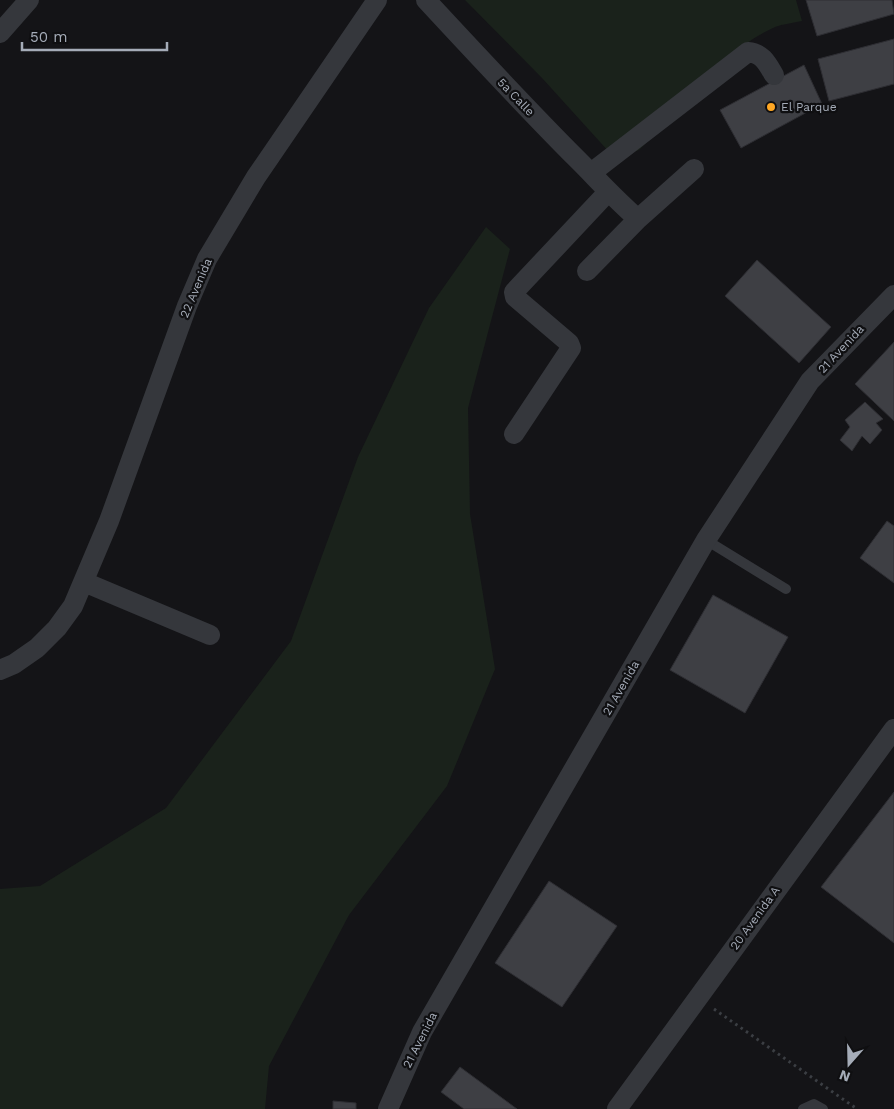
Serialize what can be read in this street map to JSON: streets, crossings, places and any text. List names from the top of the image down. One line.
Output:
{"streets":{"street":["5a Calle","22 Avenida","21 Avenida","20 Avenida A"]},"places":["El Parque"],"scale_bar":"50 m","north":"bottom"}
